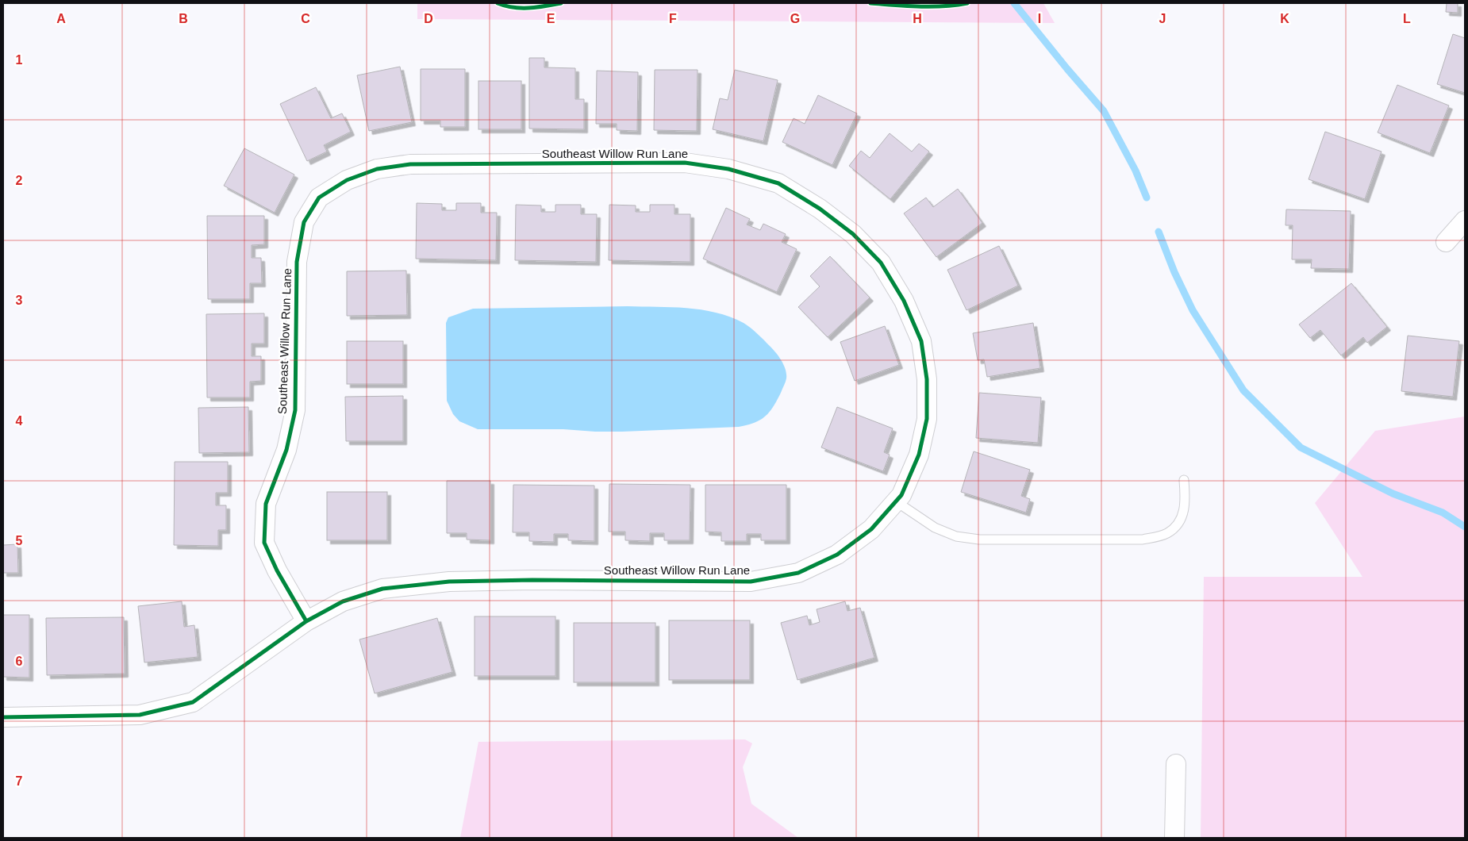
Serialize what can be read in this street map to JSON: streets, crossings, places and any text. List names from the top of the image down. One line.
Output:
{"streets":{"street":["Southeast Willow Run Lane"]},"grid":{"columns":["A","B","C","D","E","F","G","H","I","J","K","L"],"rows":["1","2","3","4","5","6","7"]}}
